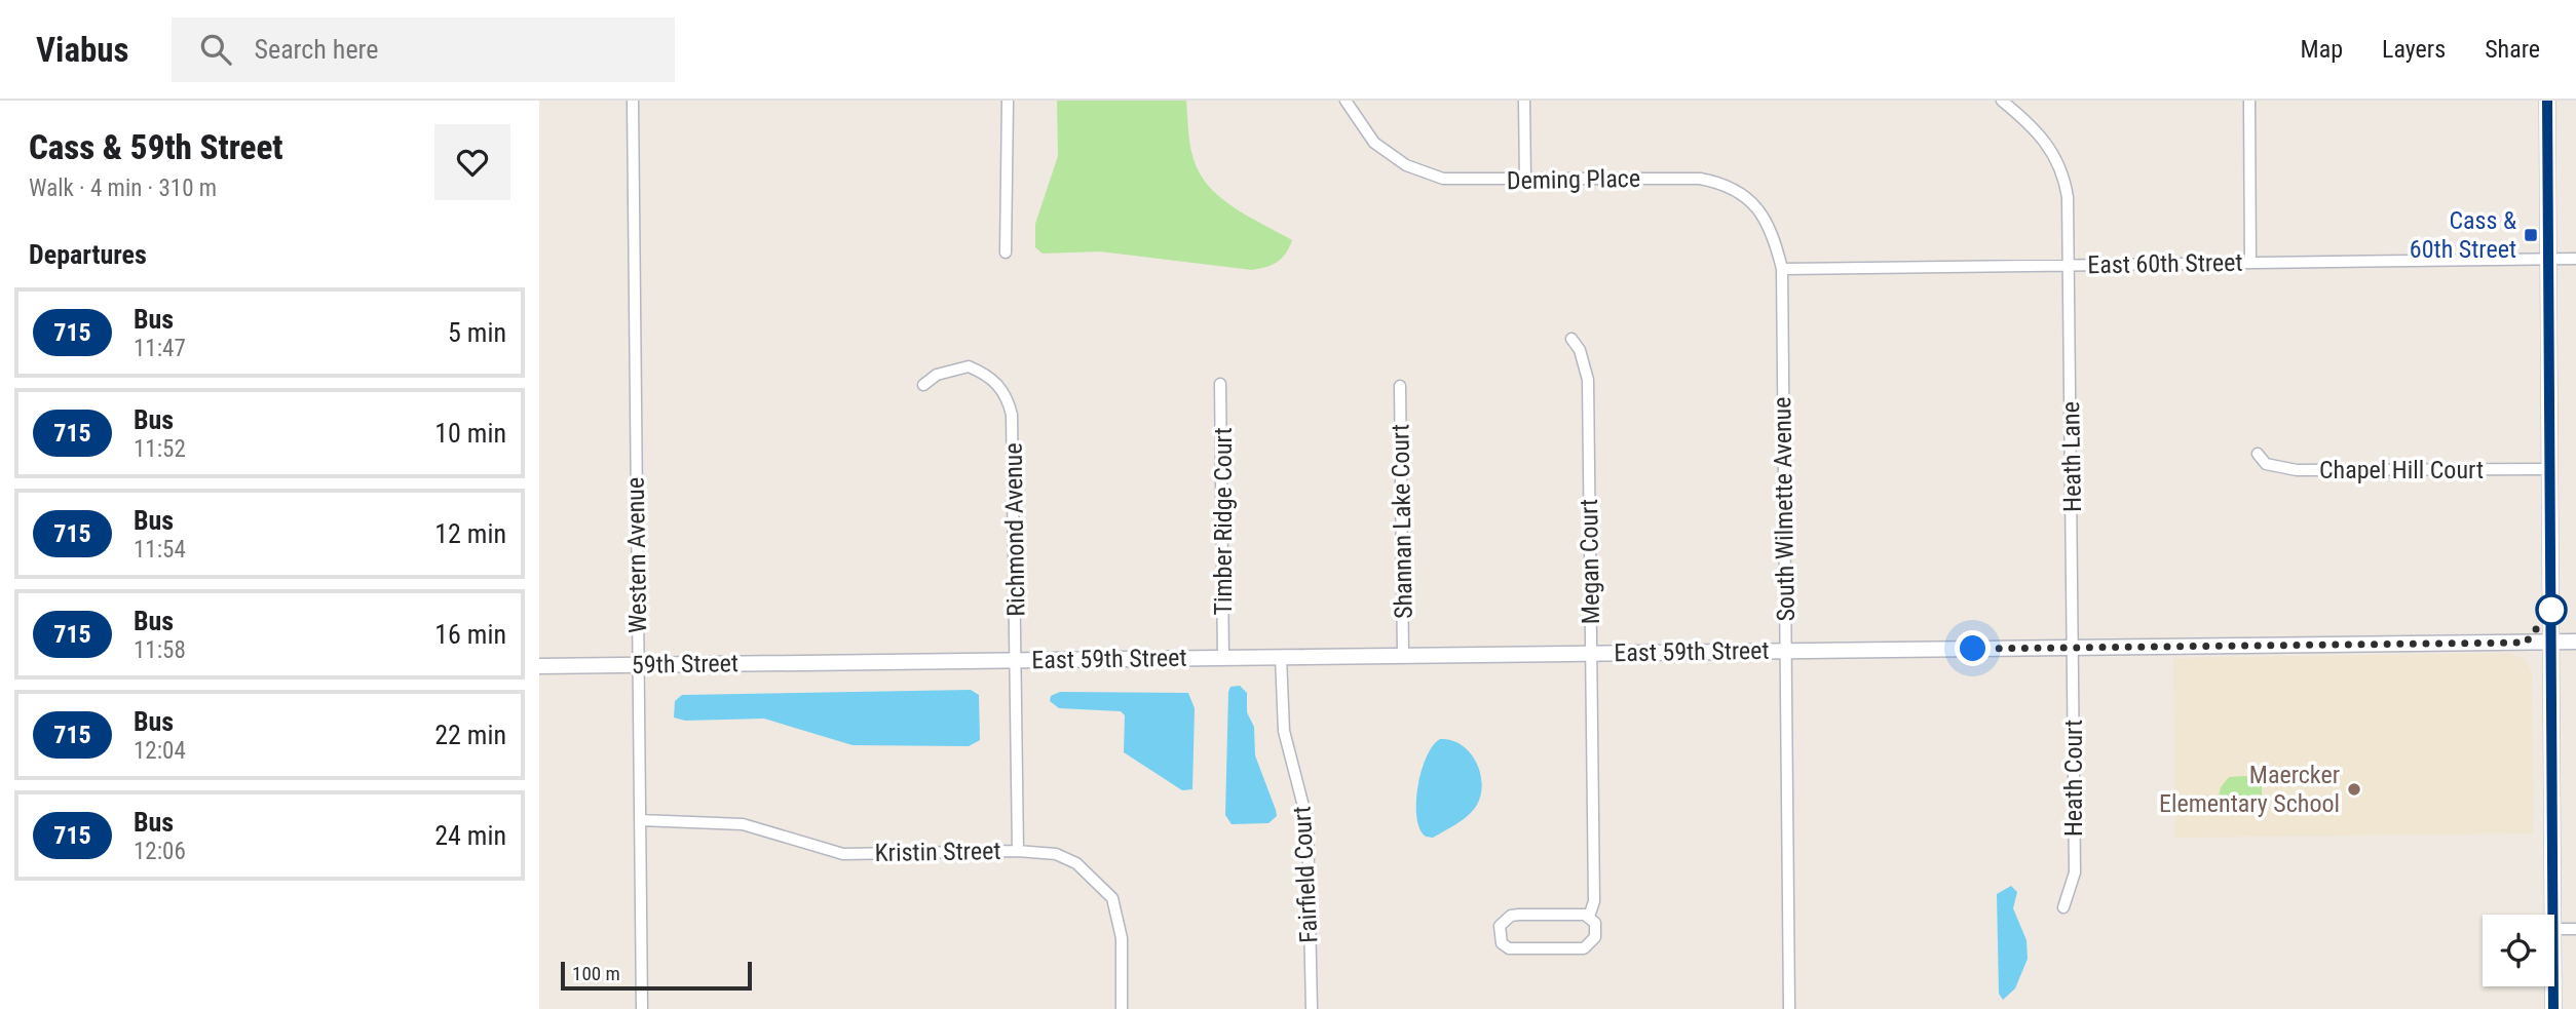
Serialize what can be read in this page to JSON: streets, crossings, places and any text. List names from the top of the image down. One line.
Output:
{"streets":{"street":["Deming Place","East 60th Street","Heath Lane","Chapel Hill Court","South Wilmette Avenue","Timber Ridge Court","Shannan Lake Court","Richmond Avenue","Western Avenue","Megan Court","East 59th Street","59th Street","Heath Court","Kristin Street","Fairfield Court"]},"crossings":[["Deming Place","East 60th Street"],["Deming Place","South Wilmette Avenue"],["East 60th Street","Heath Lane"],["East 60th Street","South Wilmette Avenue"],["Heath Lane","East 59th Street"],["Heath Lane","Heath Court"],["South Wilmette Avenue","East 59th Street"],["Timber Ridge Court","East 59th Street"],["Shannan Lake Court","East 59th Street"],["Richmond Avenue","East 59th Street"],["Richmond Avenue","Kristin Street"],["Western Avenue","59th Street"],["Western Avenue","Kristin Street"],["Megan Court","East 59th Street"],["East 59th Street","59th Street"],["East 59th Street","Heath Court"],["East 59th Street","Fairfield Court"]],"places":{"transit":["Cass & 60th Street"],"other":["Maercker Elementary School"]},"lines":["bus line 715"],"scale_bar":"100 m","page":{"header":"Viabus","search":"Search here","nav":["Map","Layers","Share"],"heading":[["Cass & 59th Street","Walk · 4 min · 310 m"],"Departures"],"list":[{"mark":"715","name":"Bus","note":"11:47","value":"5 min"},{"mark":"715","name":"Bus","note":"11:52","value":"10 min"},{"mark":"715","name":"Bus","note":"11:54","value":"12 min"},{"mark":"715","name":"Bus","note":"11:58","value":"16 min"},{"mark":"715","name":"Bus","note":"12:04","value":"22 min"},{"mark":"715","name":"Bus","note":"12:06","value":"24 min"}],"scale":"100 m"}}
